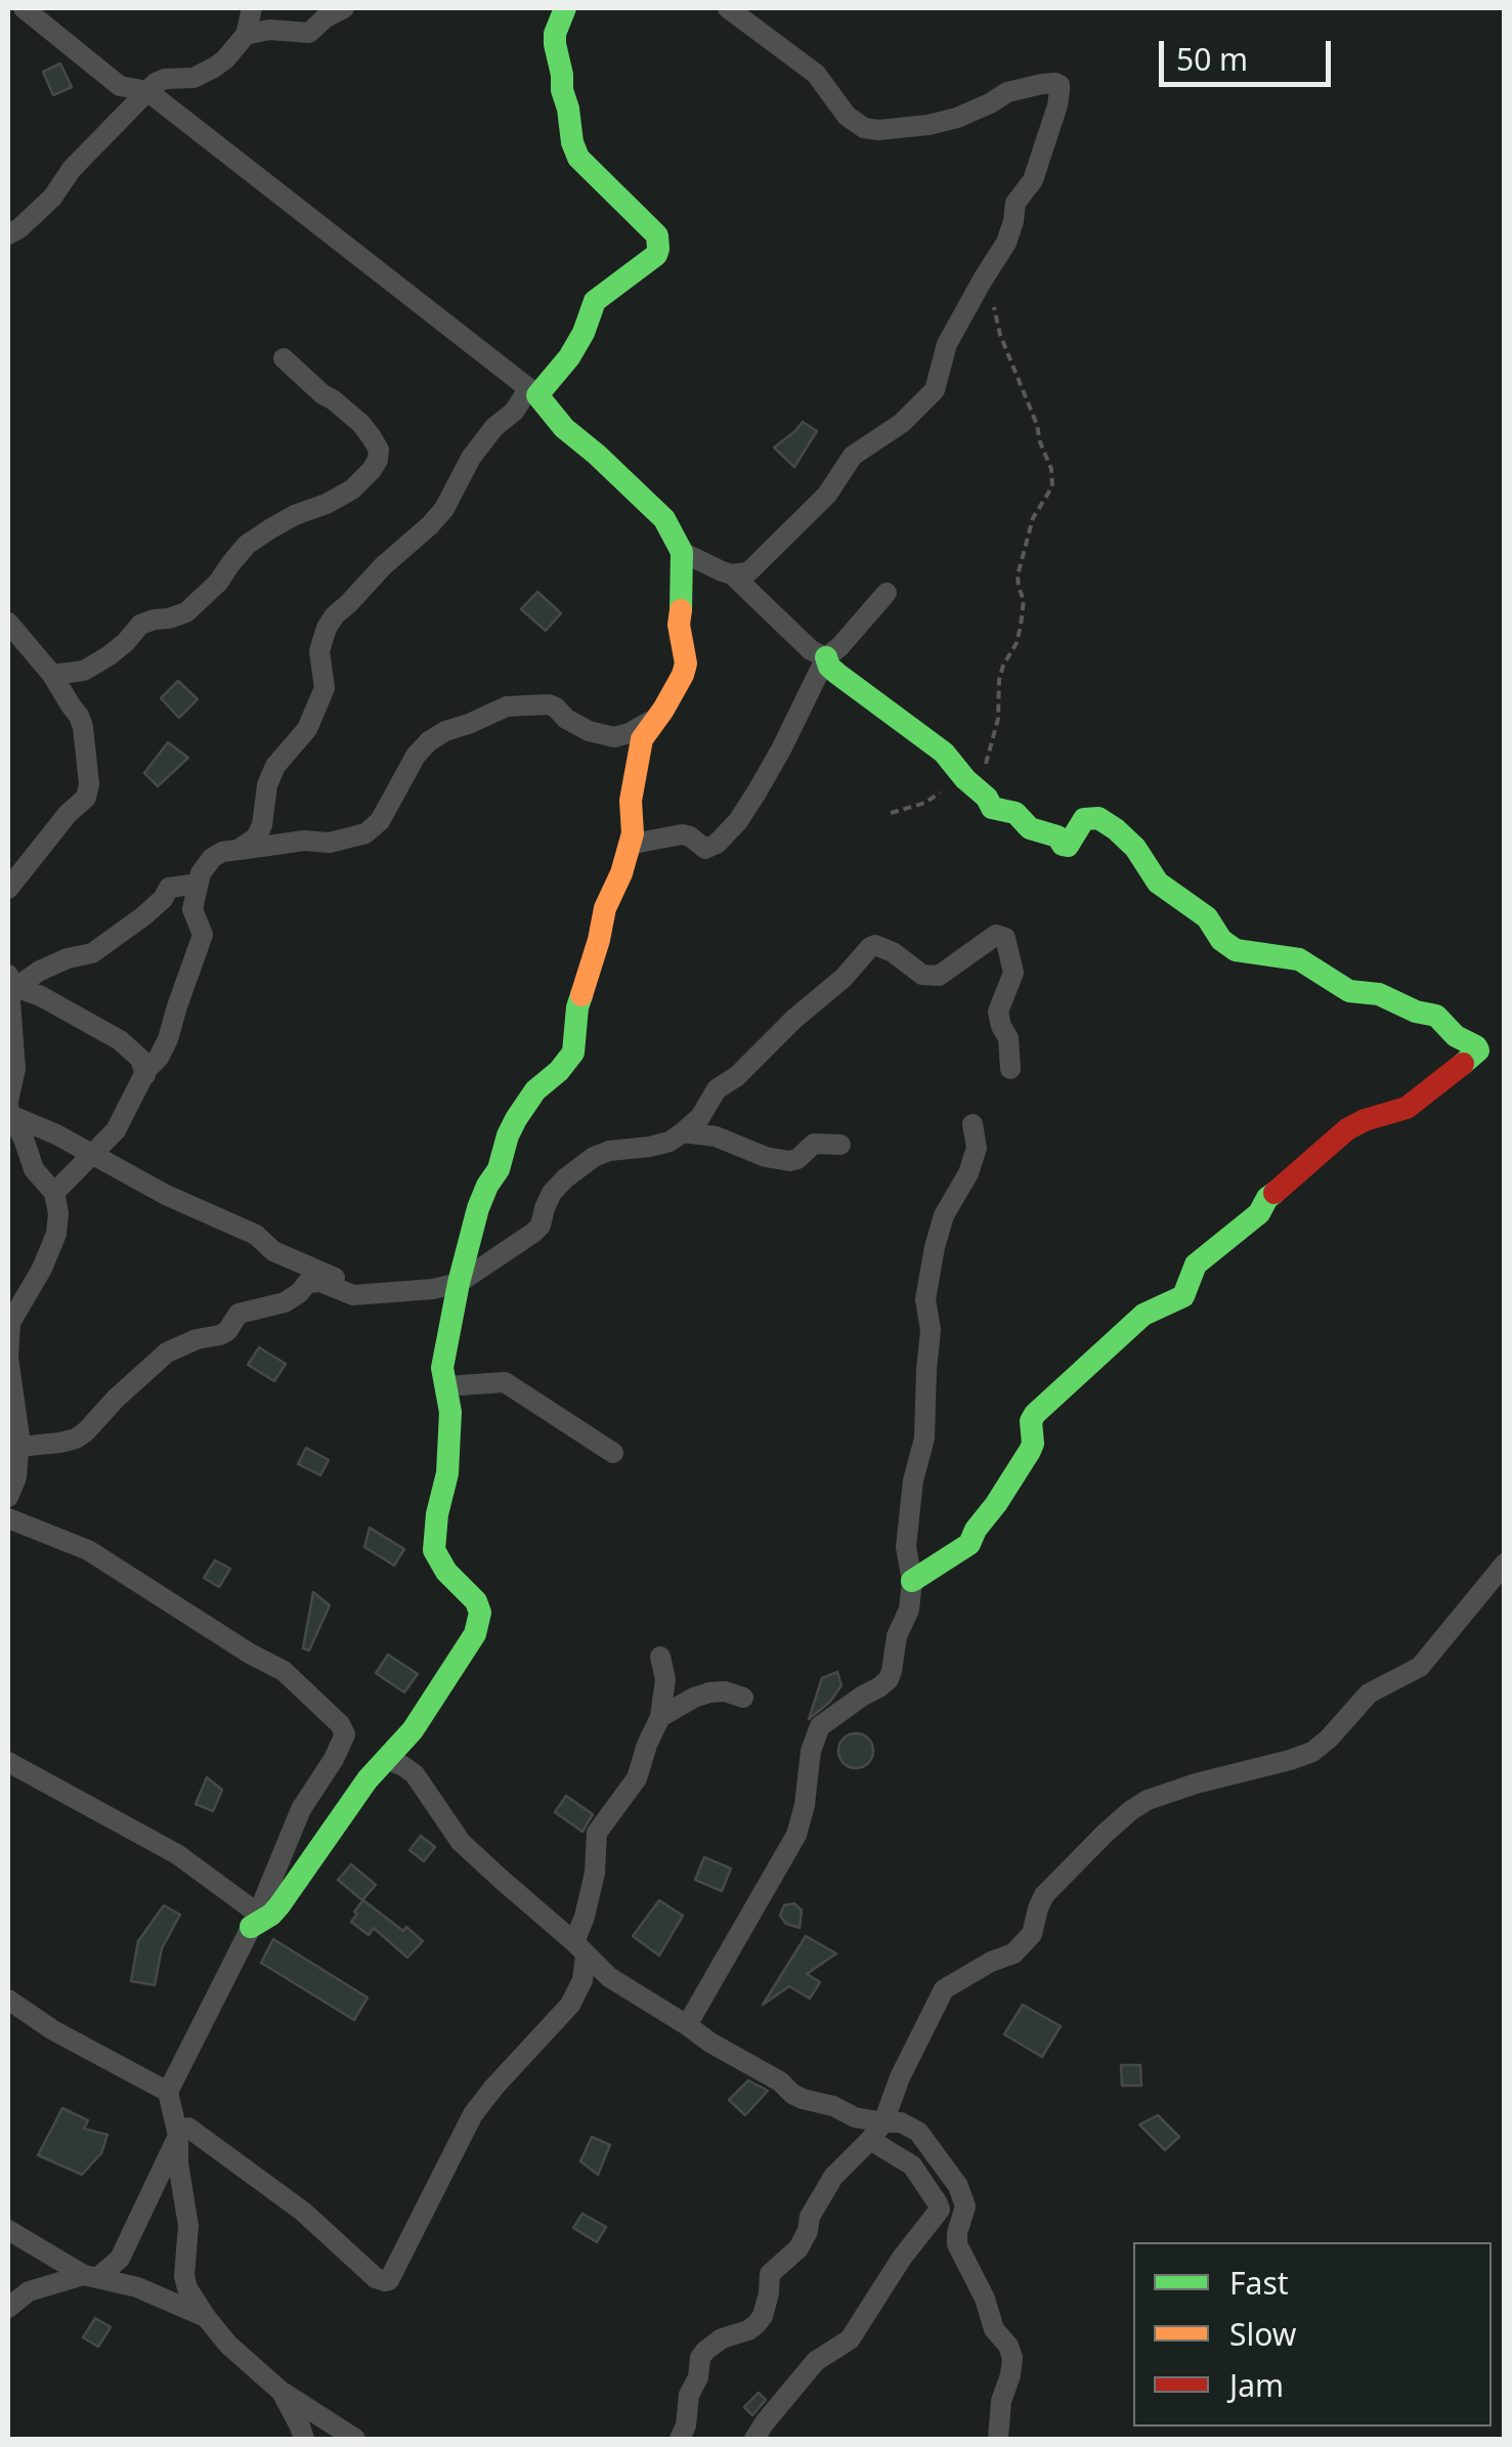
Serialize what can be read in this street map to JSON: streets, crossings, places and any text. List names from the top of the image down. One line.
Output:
{"legend":["Fast","Slow","Jam"],"scale_bar":"50 m"}
